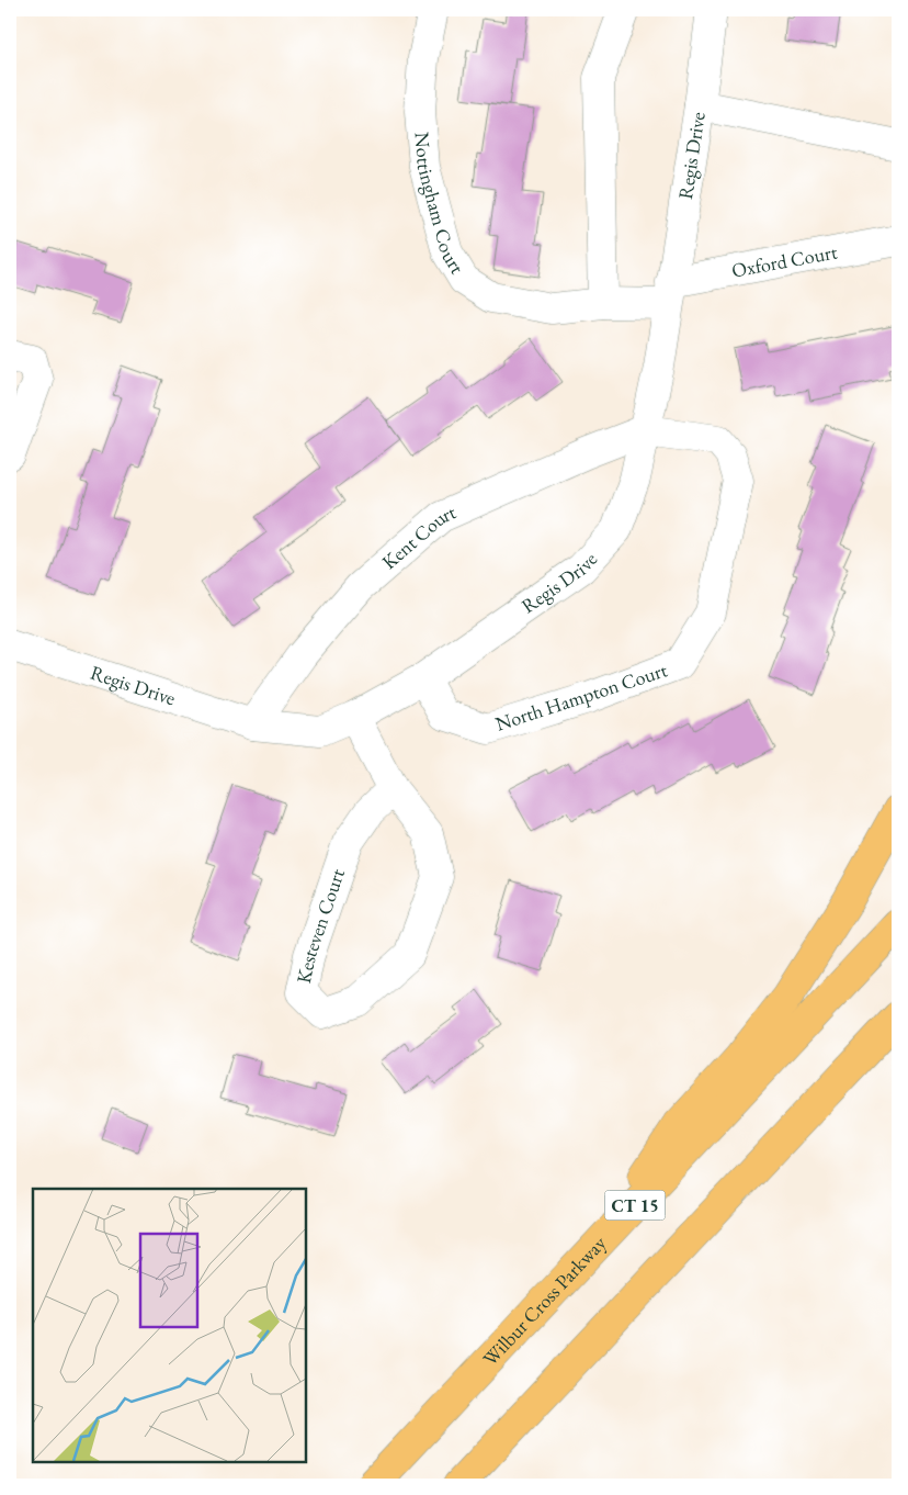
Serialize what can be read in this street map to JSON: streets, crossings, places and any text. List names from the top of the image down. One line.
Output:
{"streets":{"highway":["CT 15","Wilbur Cross Parkway"],"street":["Regis Drive","Nottingham Court","Oxford Court","Kent Court","North Hampton Court","Kesteven Court"]},"crossings":[["Regis Drive","Nottingham Court"],["Regis Drive","Oxford Court"],["Regis Drive","Kent Court"],["Regis Drive","North Hampton Court"],["Regis Drive","Kesteven Court"],["Nottingham Court","Oxford Court"],["Kent Court","North Hampton Court"]]}
